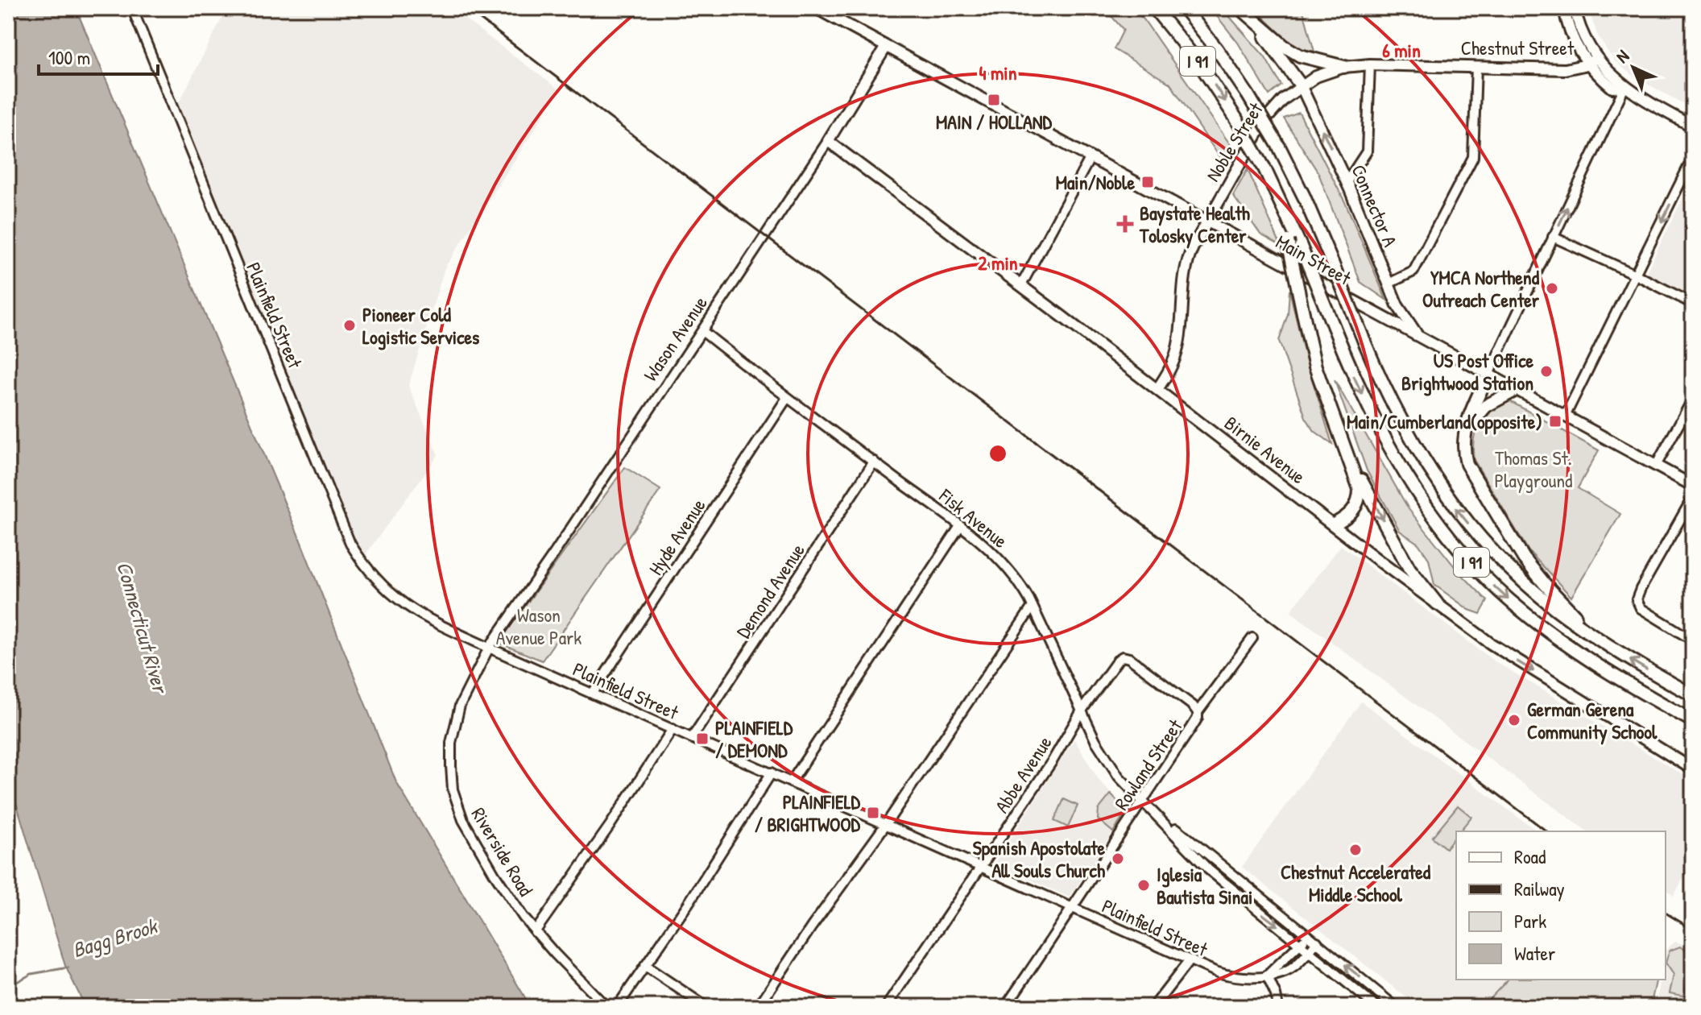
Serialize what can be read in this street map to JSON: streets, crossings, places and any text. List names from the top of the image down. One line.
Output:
{"streets":{"highway":["I 91"],"main road":["Chestnut Street","Noble Street","Connector A","Main Street","Wason Avenue","Birnie Avenue"],"street":["Plainfield Street","Fisk Avenue","Hyde Avenue","Demond Avenue","Rowland Street","Abbe Avenue","Riverside Road"]},"crossings":[["Chestnut Street","Noble Street"],["Noble Street","Connector A"],["Noble Street","Main Street"],["Noble Street","Birnie Avenue"],["Connector A","Main Street"],["Main Street","Wason Avenue"],["Plainfield Street","Wason Avenue"],["Plainfield Street","Hyde Avenue"],["Plainfield Street","Demond Avenue"],["Plainfield Street","Rowland Street"],["Plainfield Street","Abbe Avenue"],["Plainfield Street","Riverside Road"],["Wason Avenue","Birnie Avenue"],["Wason Avenue","Fisk Avenue"],["Wason Avenue","Riverside Road"],["Fisk Avenue","Hyde Avenue"],["Fisk Avenue","Demond Avenue"],["Fisk Avenue","Rowland Street"],["Fisk Avenue","Abbe Avenue"],["Rowland Street","Abbe Avenue"]],"one_way":["Connector A"],"water":["Connecticut River","Bagg Brook"],"parks":["Thomas St. Playground","Wason Avenue Park"],"places":{"transit":["MAIN / HOLLAND","Main/Noble","Main/Cumberland(opposite)","PLAINFIELD / DEMOND","PLAINFIELD / BRIGHTWOOD"],"health":["Baystate Health Tolosky Center"],"other":["YMCA Northend Outreach Center","Pioneer Cold Logistic Services","US Post Office Brightwood Station","German Gerena Community School","Chestnut Accelerated Middle School","Spanish Apostolate All Souls Church","Iglesia Bautista Sinai"]},"legend":["Road","Railway","Park","Water"],"scale_bar":"100 m","north":"top left","rings":["6 min","4 min","2 min"]}
